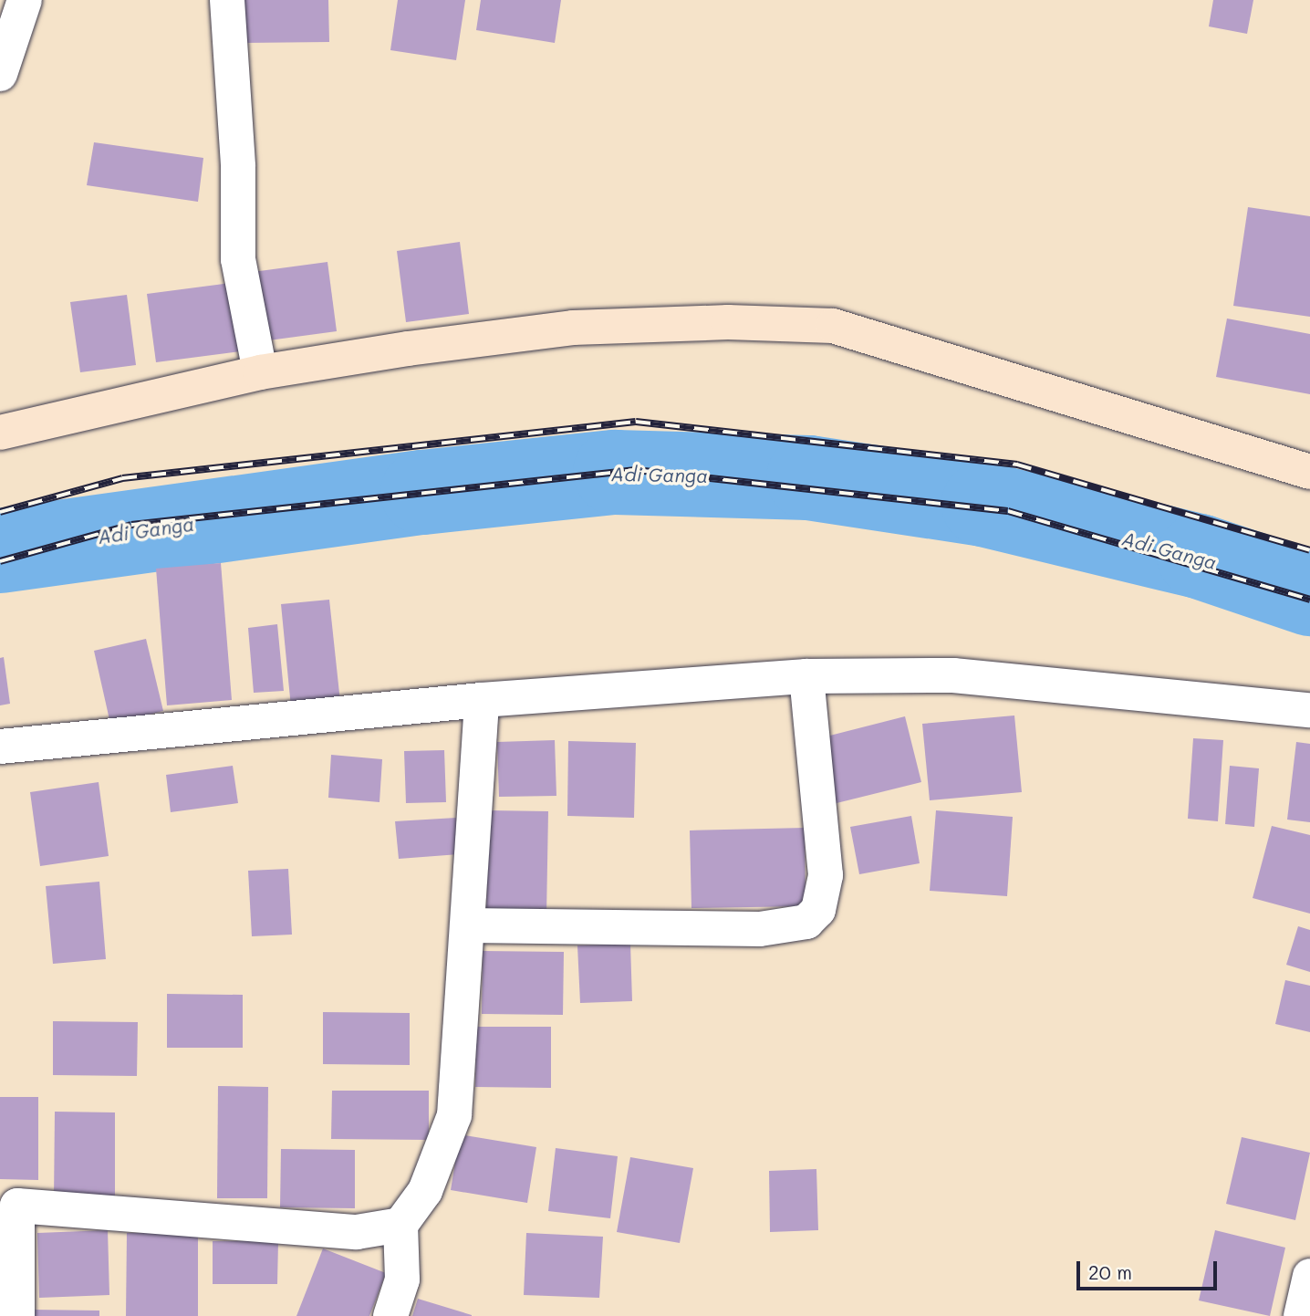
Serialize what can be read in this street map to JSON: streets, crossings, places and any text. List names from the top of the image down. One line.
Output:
{"water":["Adi Ganga"],"scale_bar":"20 m"}
